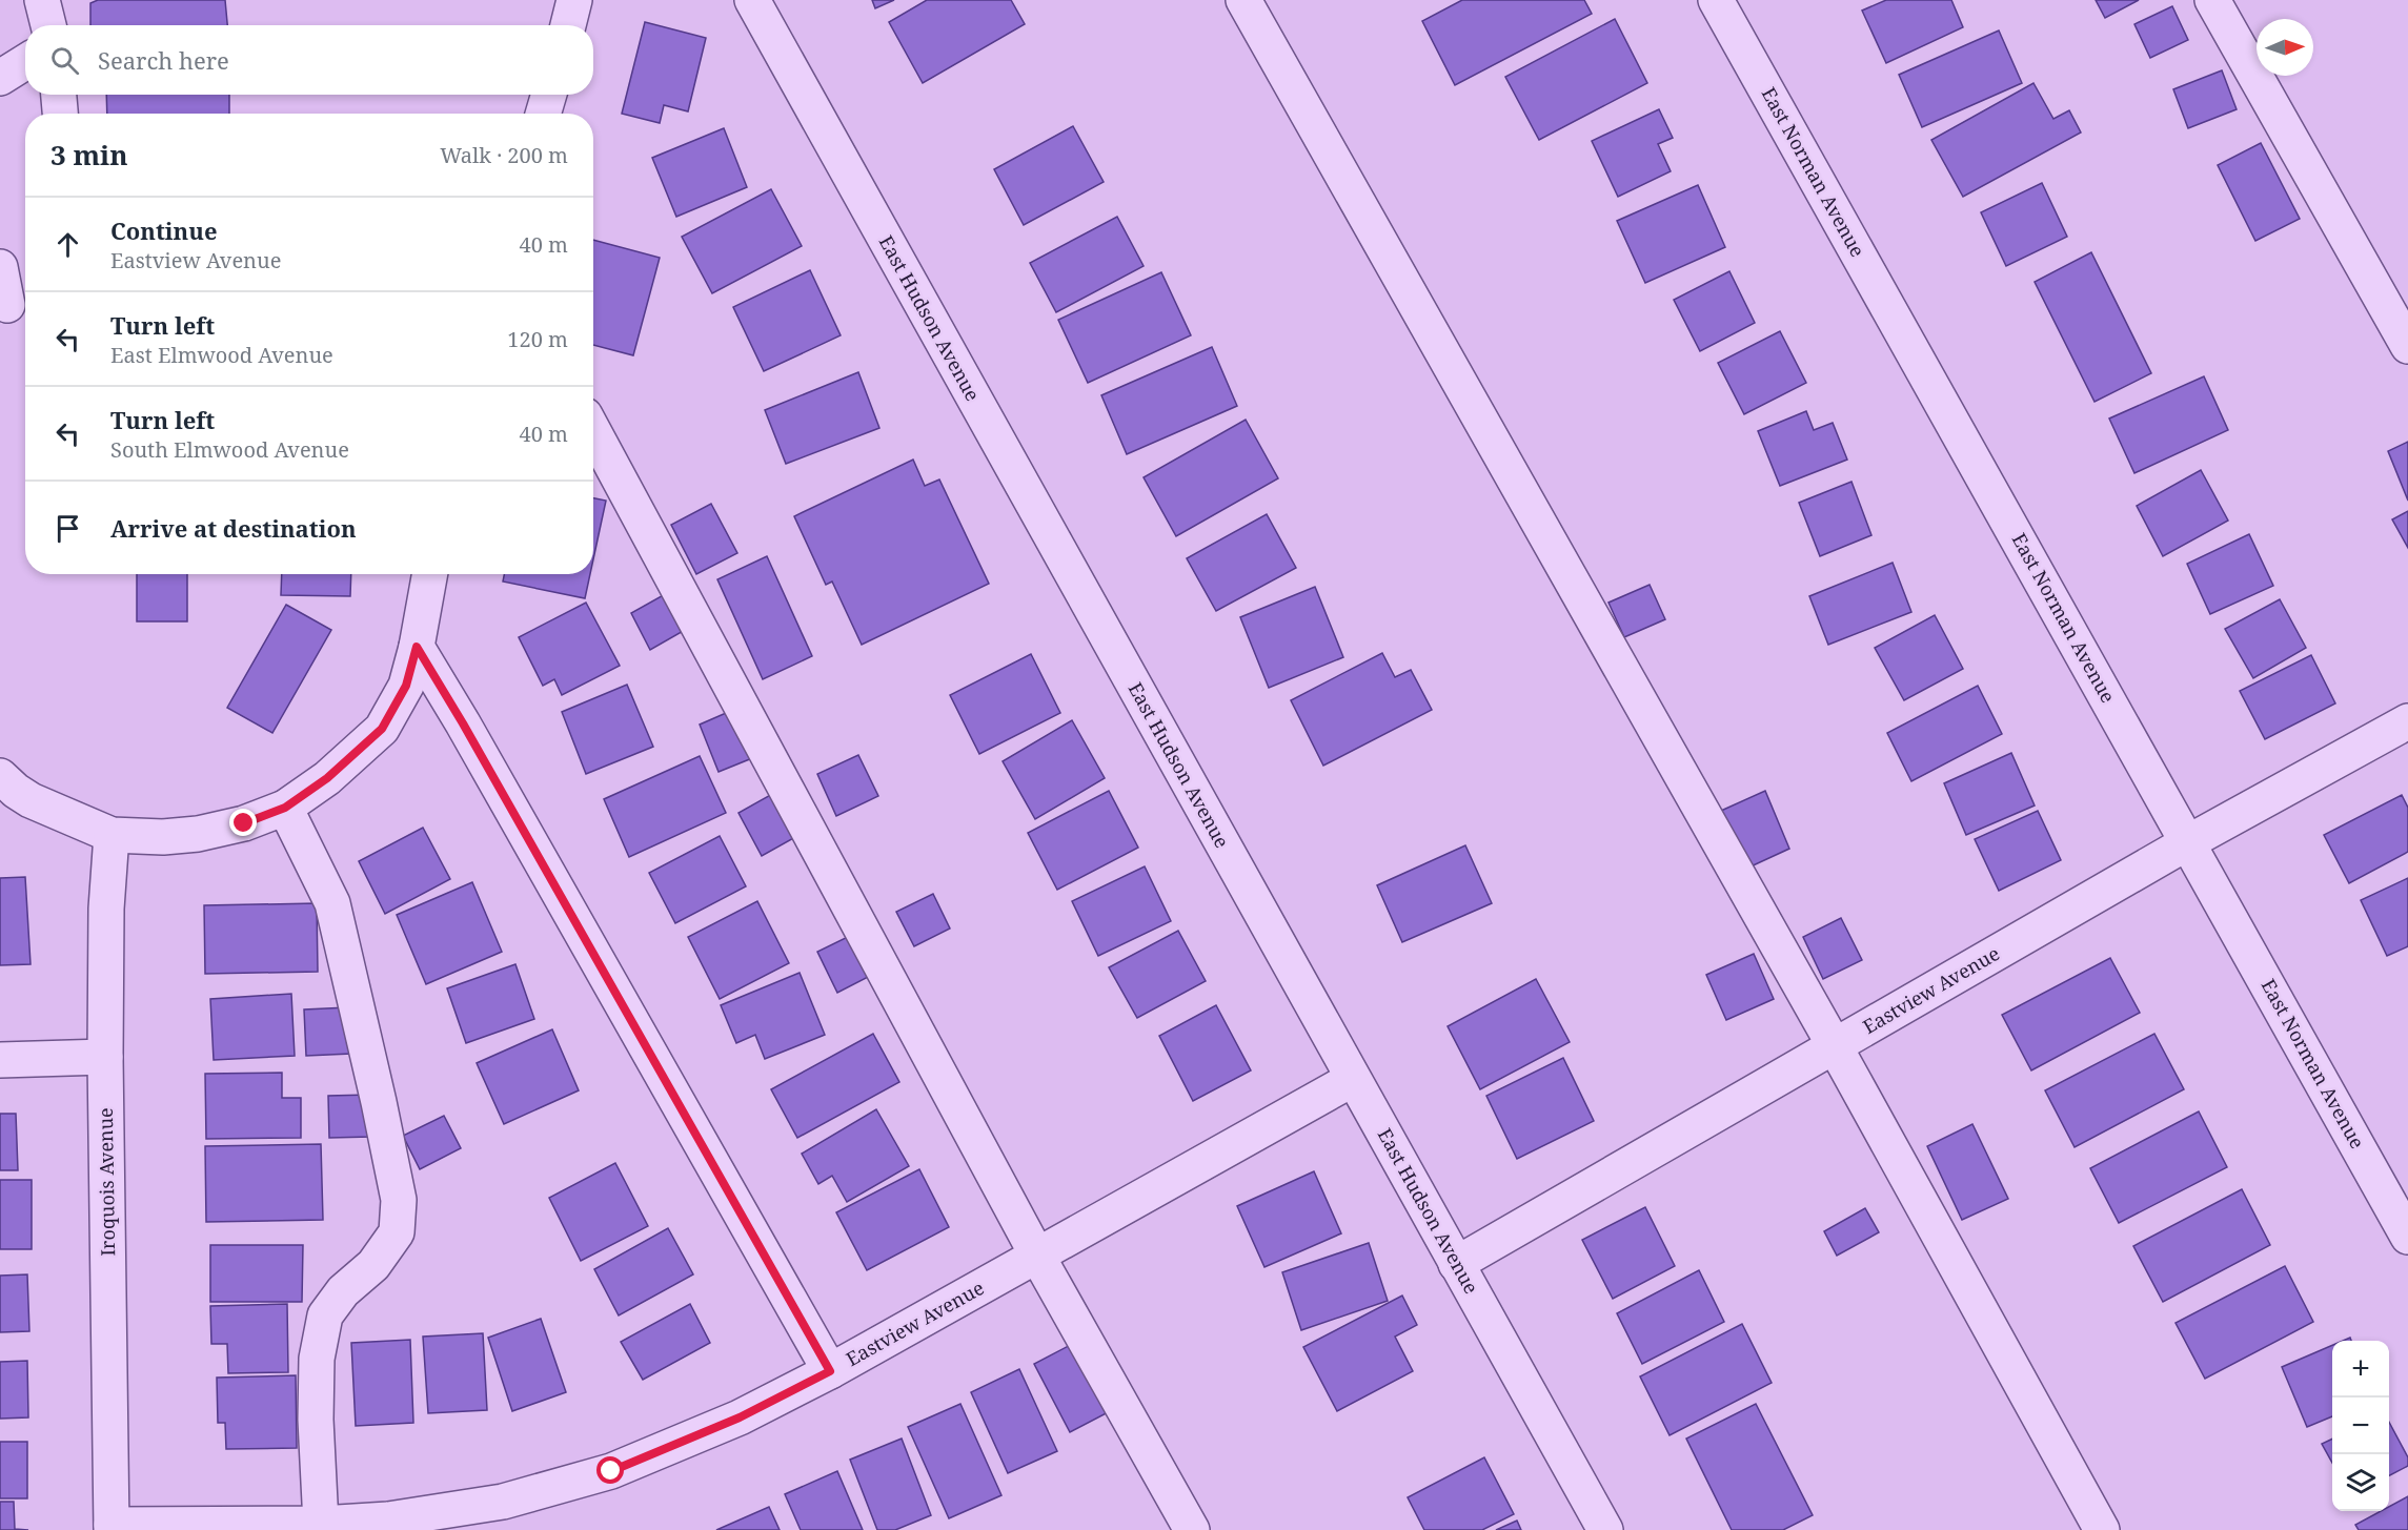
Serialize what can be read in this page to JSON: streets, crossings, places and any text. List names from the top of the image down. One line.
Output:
{"streets":{"street":["East Norman Avenue","East Hudson Avenue","Eastview Avenue","Iroquois Avenue"]},"crossings":[["East Norman Avenue","Eastview Avenue"],["East Hudson Avenue","Eastview Avenue"],["Eastview Avenue","Iroquois Avenue"]],"north":"right","page":{"search":"Search here","heading":["3 min","Walk · 200 m"],"list":[["Continue","Eastview Avenue","40 m"],["Turn left","East Elmwood Avenue","120 m"],["Turn left","South Elmwood Avenue","40 m"],"Arrive at destination"],"map_buttons":["+","−"]}}
